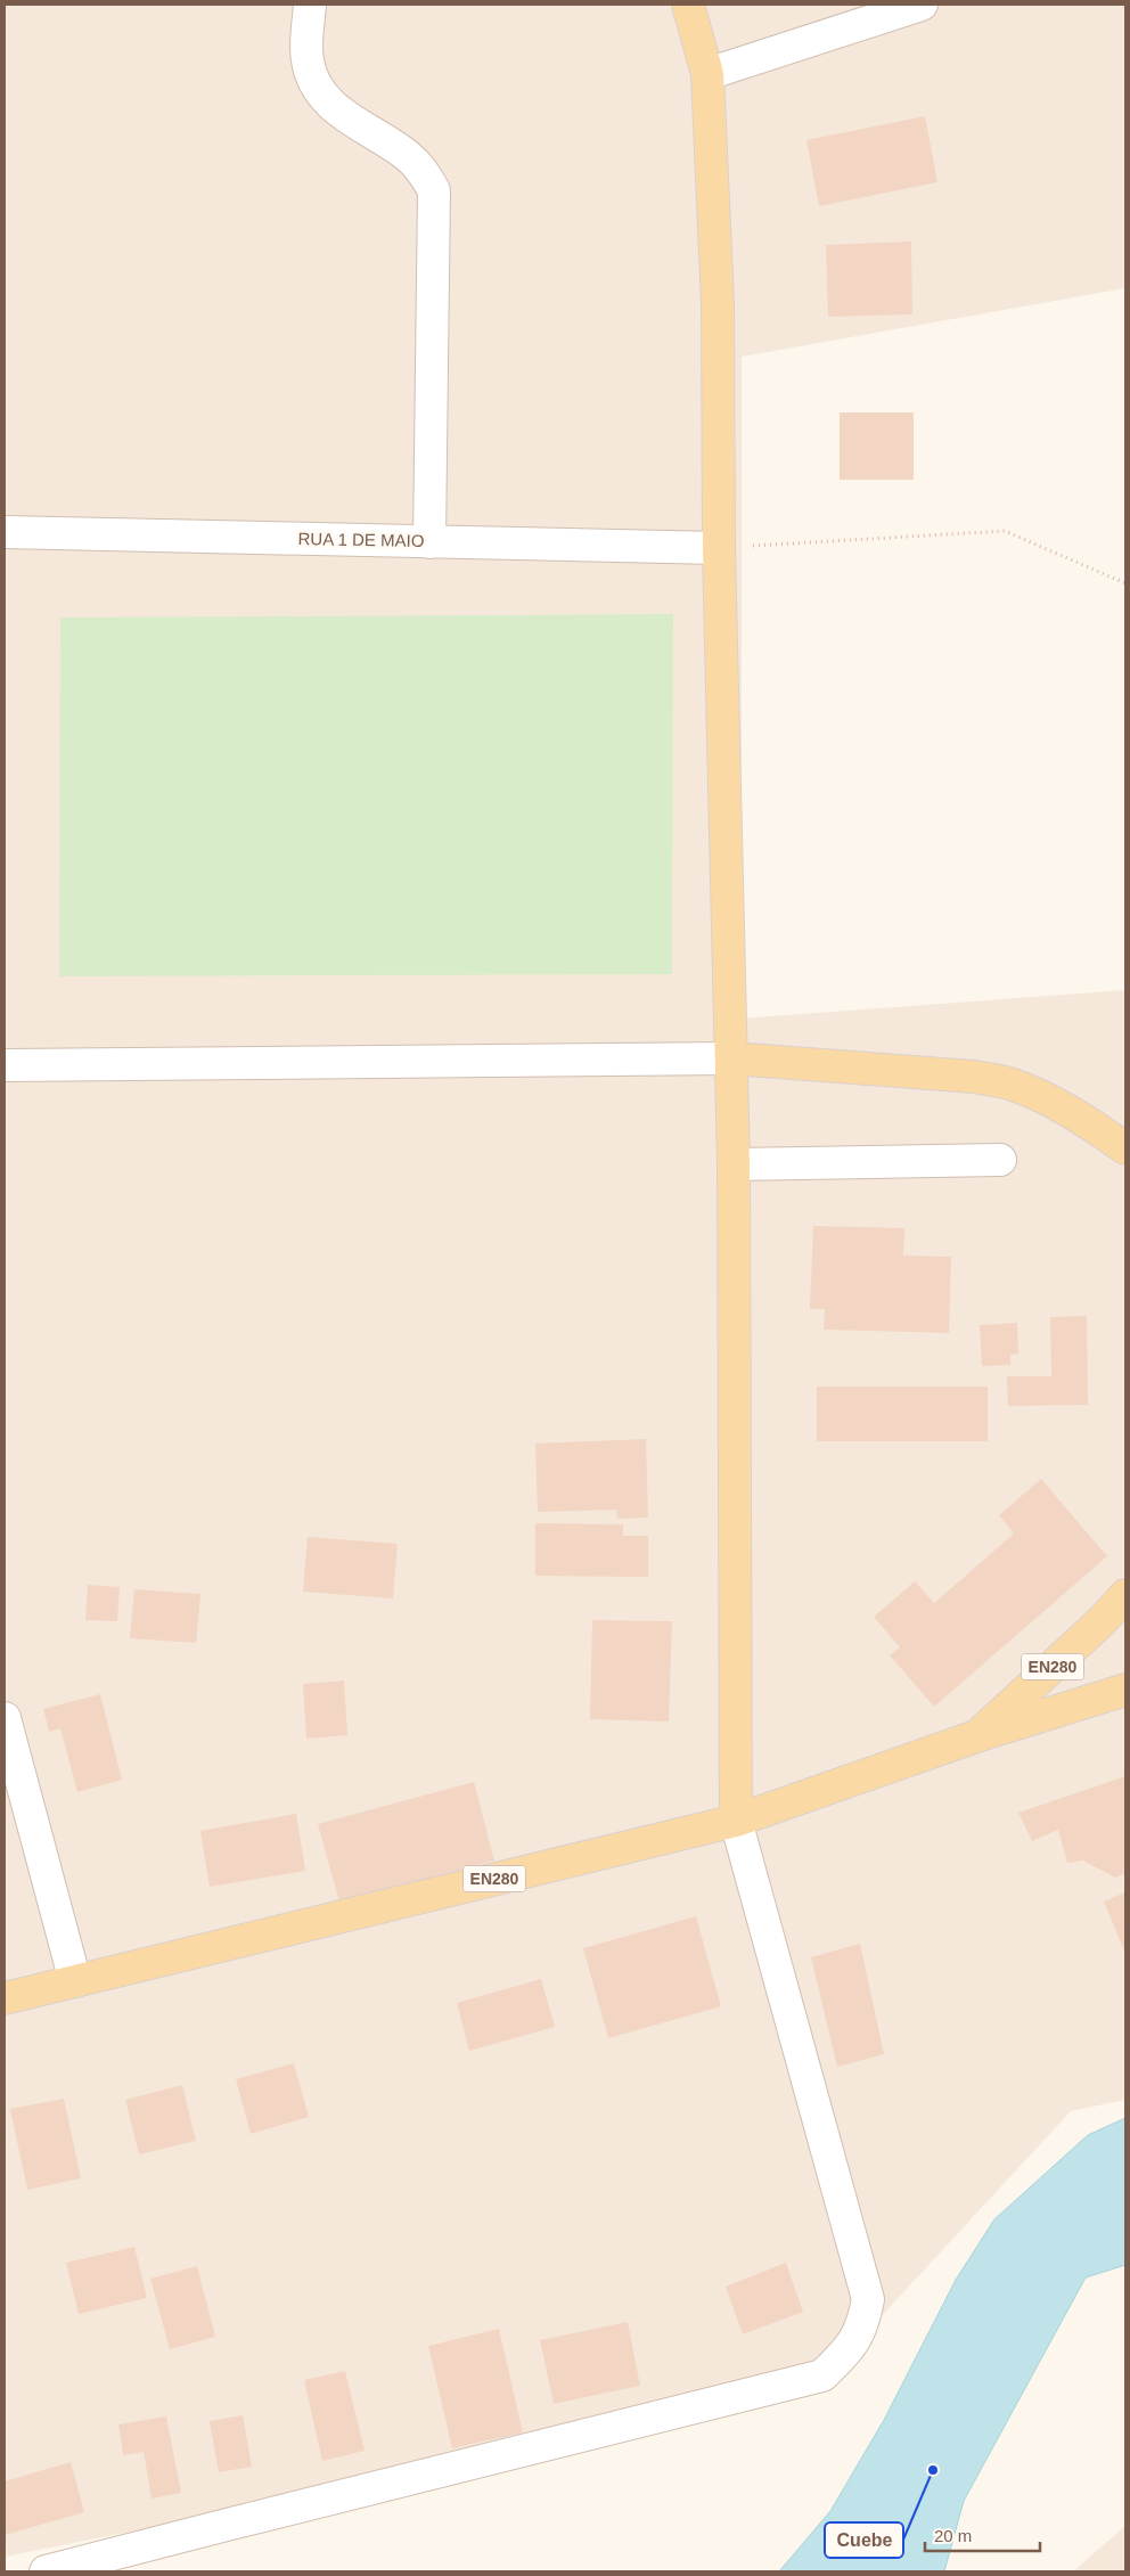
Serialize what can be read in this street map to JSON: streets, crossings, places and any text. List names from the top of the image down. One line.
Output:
{"streets":{"main road":["EN280"],"street":["RUA 1 DE MAIO"]},"places":["Cuebe"],"scale_bar":"20 m"}
